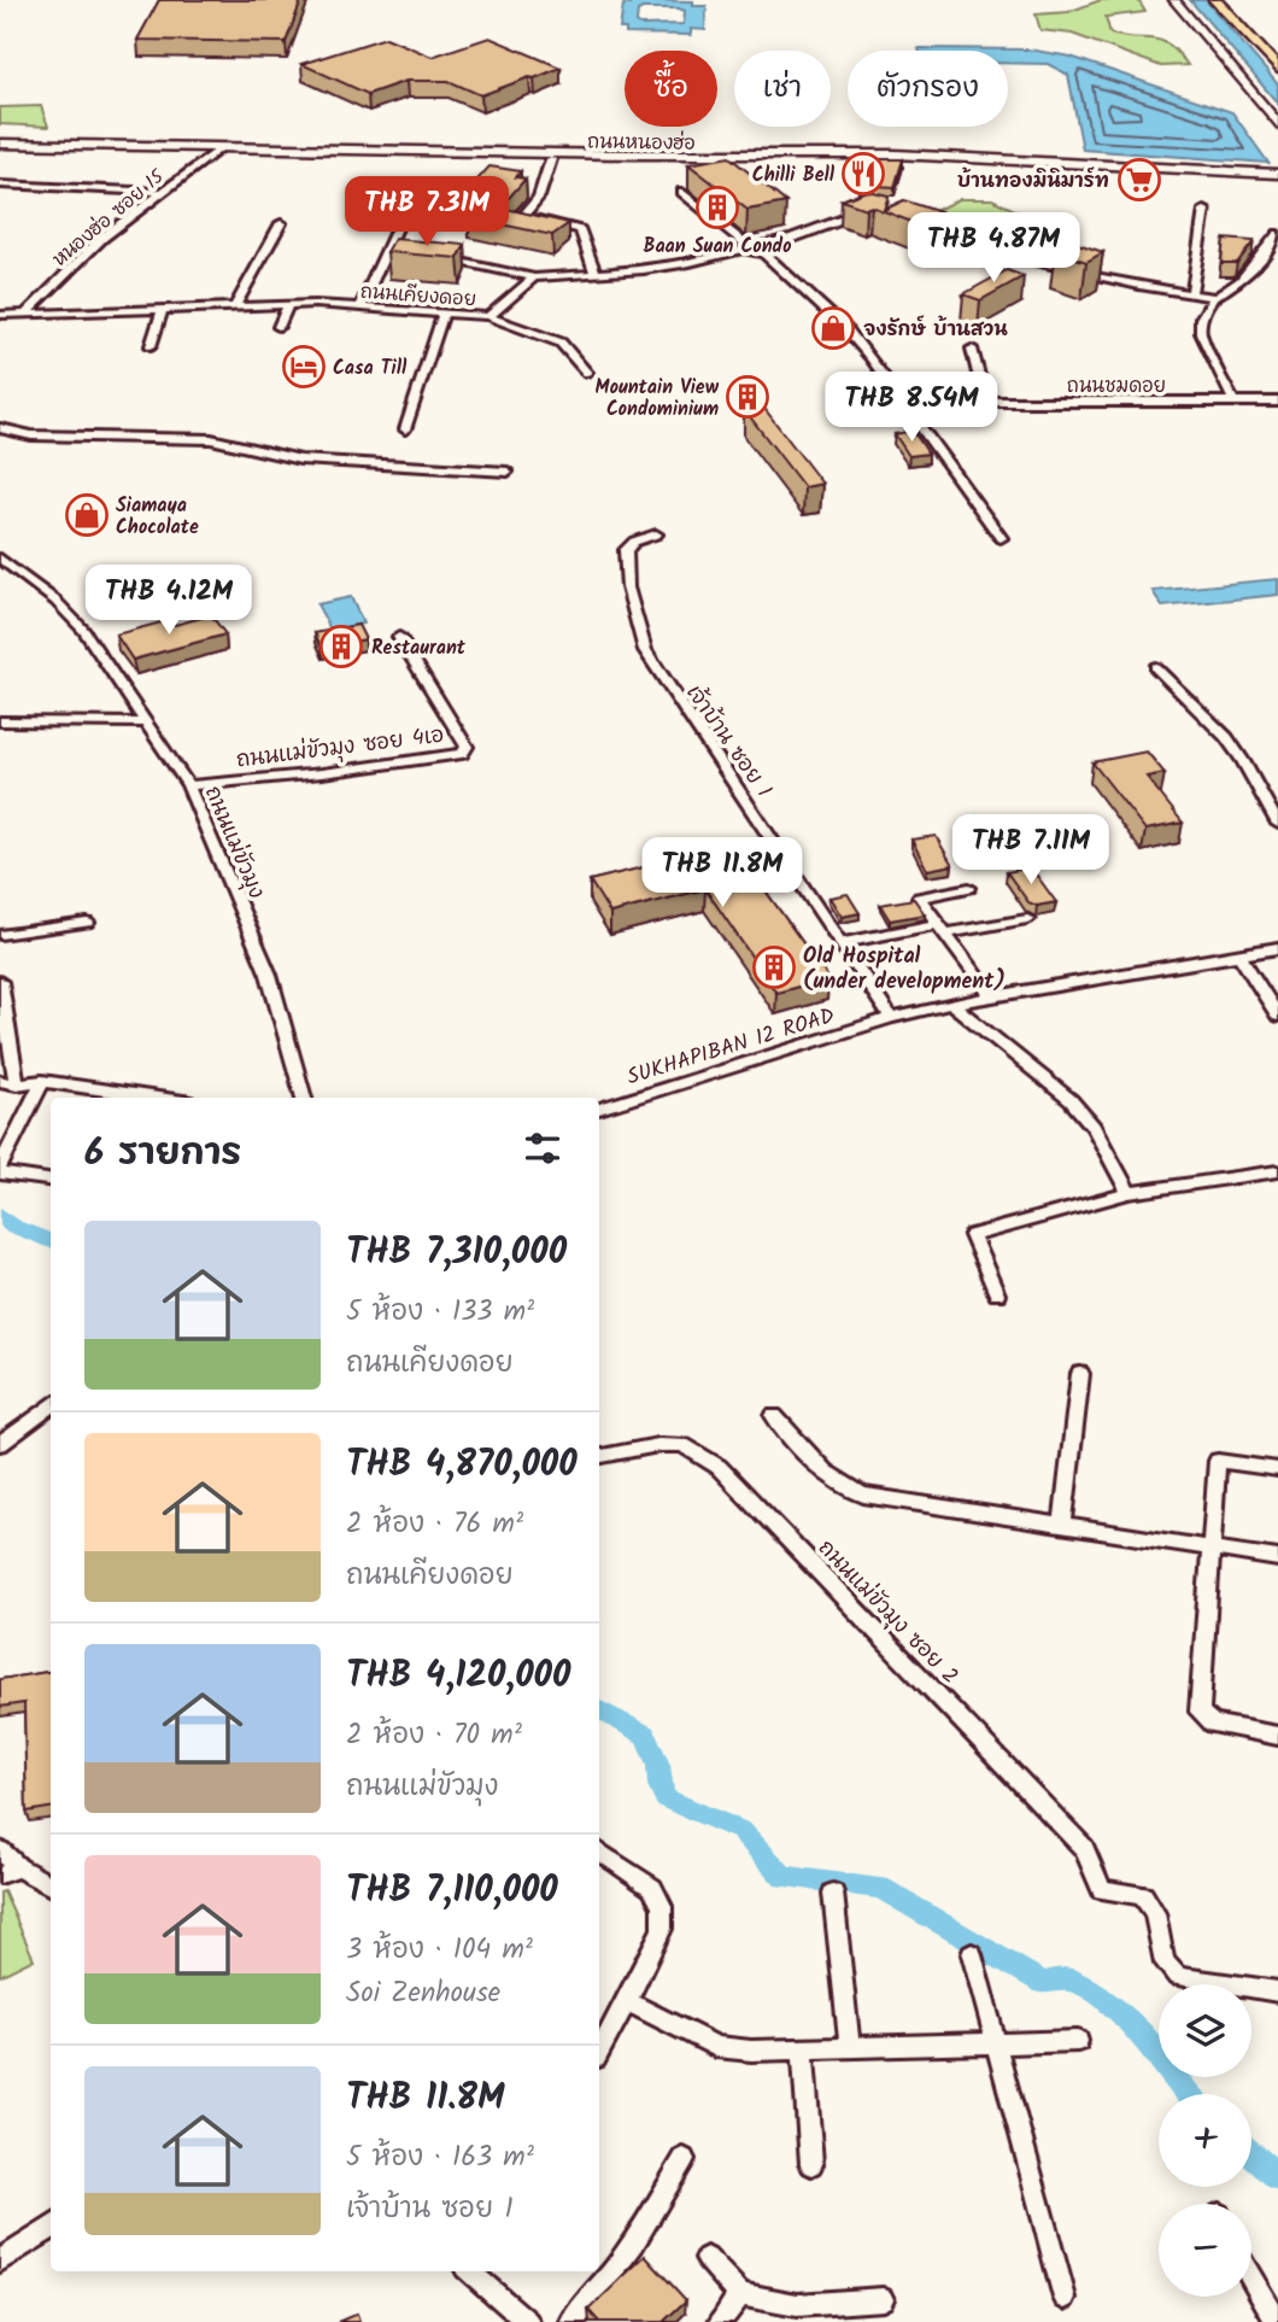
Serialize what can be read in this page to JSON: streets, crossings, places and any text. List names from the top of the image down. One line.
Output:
{"streets":{"street":["ถนนหนองฮ่อ","หนองฮ่อ ซอย 15","ถนนเคียงดอย","ถนนชมดอย","เจ้าบ้าน ซอย 1","ถนนแม่ขัวมุง ซอย 4เอ","ถนนแม่ขัวมุง","SUKHAPIBAN 12 ROAD","ถนนแม่ขัวมุง ซอย 2"]},"crossings":[["ถนนหนองฮ่อ","หนองฮ่อ ซอย 15"],["หนองฮ่อ ซอย 15","ถนนเคียงดอย"],["เจ้าบ้าน ซอย 1","SUKHAPIBAN 12 ROAD"],["ถนนแม่ขัวมุง ซอย 4เอ","ถนนแม่ขัวมุง"]],"places":{"restaurant":["Chilli Bell"],"supermarket":["บ้านทองมินิมาร์ท"],"building":["Baan Suan Condo","Mountain View Condominium","Restaurant","Old Hospital (under development)"],"shop":["จงรักษ์ บ้านสวน","Siamaya Chocolate"],"hotel":["Casa Till"]},"page":{"chip":["ซื้อ","เช่า","ตัวกรอง"],"price":["THB 7.31M","THB 4.87M","THB 8.54M","THB 4.12M","THB 7.11M","THB 11.8M"],"heading":"6 รายการ","list":[{"name":"THB 7,310,000","note":"5 ห้อง · 133 m² · ถนนเคียงดอย"},{"name":"THB 4,870,000","note":"2 ห้อง · 76 m² · ถนนเคียงดอย"},{"name":"THB 4,120,000","note":"2 ห้อง · 70 m² · ถนนแม่ขัวมุง"},{"name":"THB 7,110,000","note":"3 ห้อง · 104 m² · Soi Zenhouse"},{"name":"THB 11.8M","note":"5 ห้อง · 163 m² · เจ้าบ้าน ซอย 1"}],"map_buttons":["+","−"]}}
